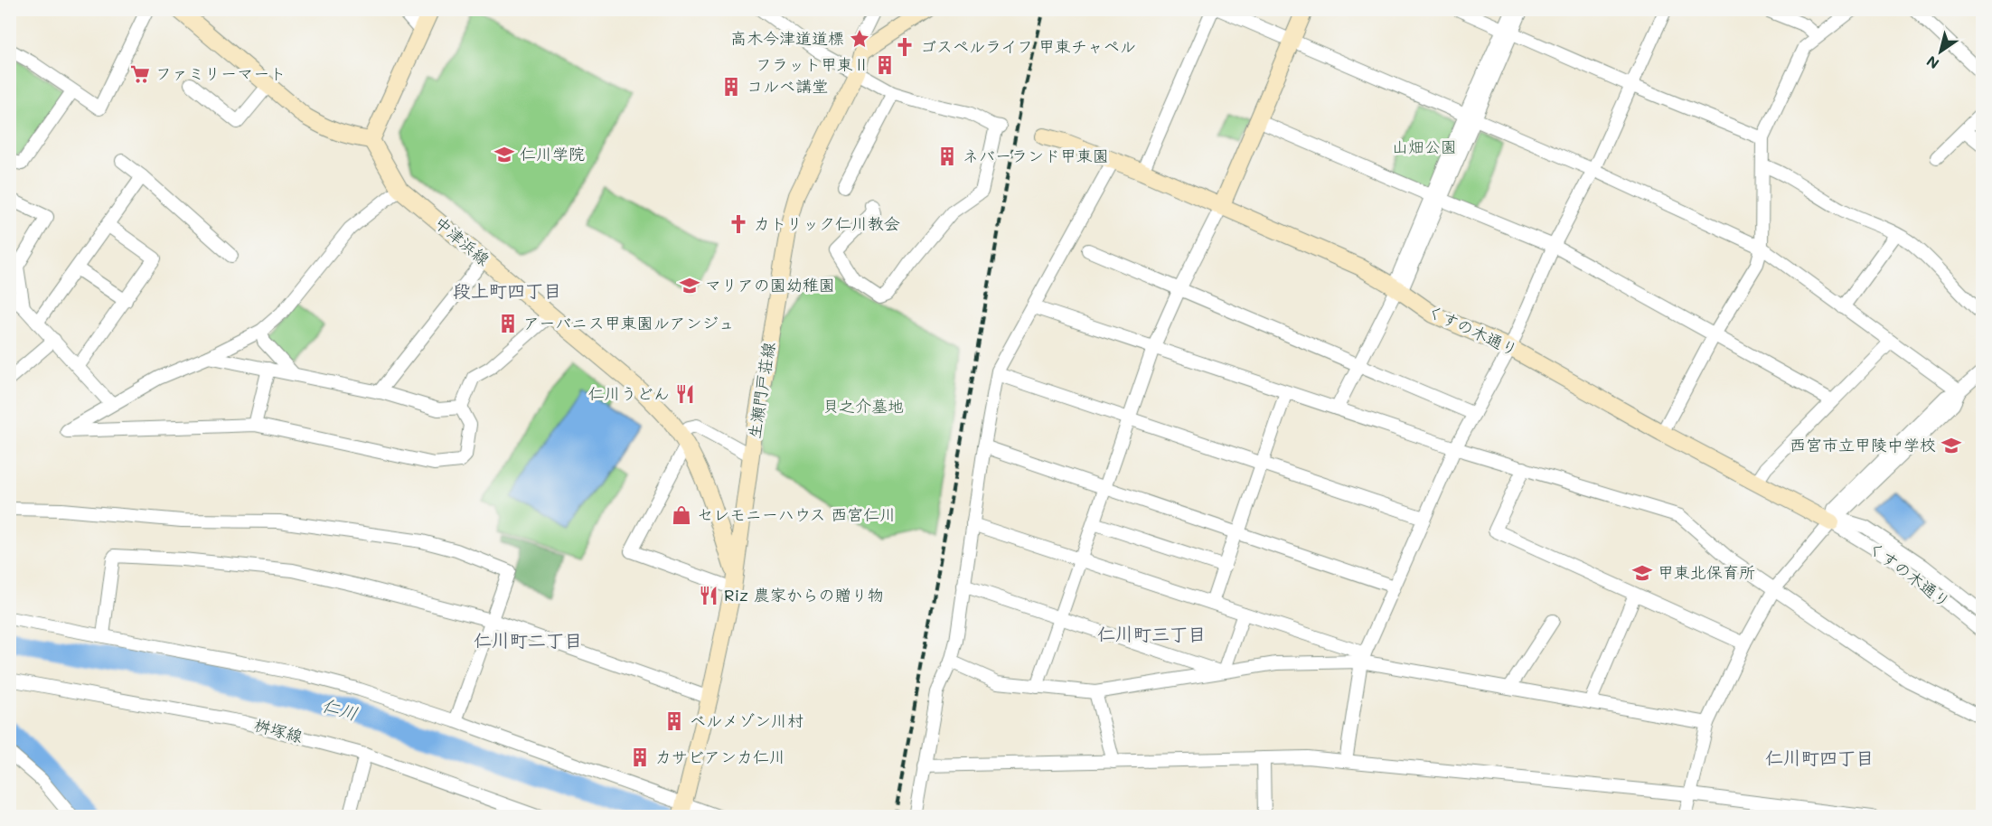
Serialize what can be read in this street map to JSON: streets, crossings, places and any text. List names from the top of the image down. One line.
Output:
{"streets":{"street":["中津浜線","くすの木通り","生瀬門戸荘線","桝塚線"]},"crossings":[["中津浜線","生瀬門戸荘線"]],"districts":["段上町四丁目","仁川町三丁目","仁川町二丁目","仁川町四丁目"],"water":["仁川"],"parks":["山畑公園","貝之介墓地"],"places":{"place":["高木今津道道標"],"church":["ゴスペルライフ 甲東チャペル","カトリック仁川教会"],"building":["フラット甲東Ⅱ","コルベ講堂","ネバーランド甲東園","アーバニス甲東園ルアンジュ","ベルメゾン川村","カサビアンカ仁川"],"supermarket":["ファミリーマート"],"school or university":["仁川学院","マリアの園幼稚園","西宮市立甲陵中学校","甲東北保育所"],"restaurant":["仁川うどん","Riz 農家からの贈り物"],"shop":["セレモニーハウス 西宮仁川"]},"north":"bottom left"}
